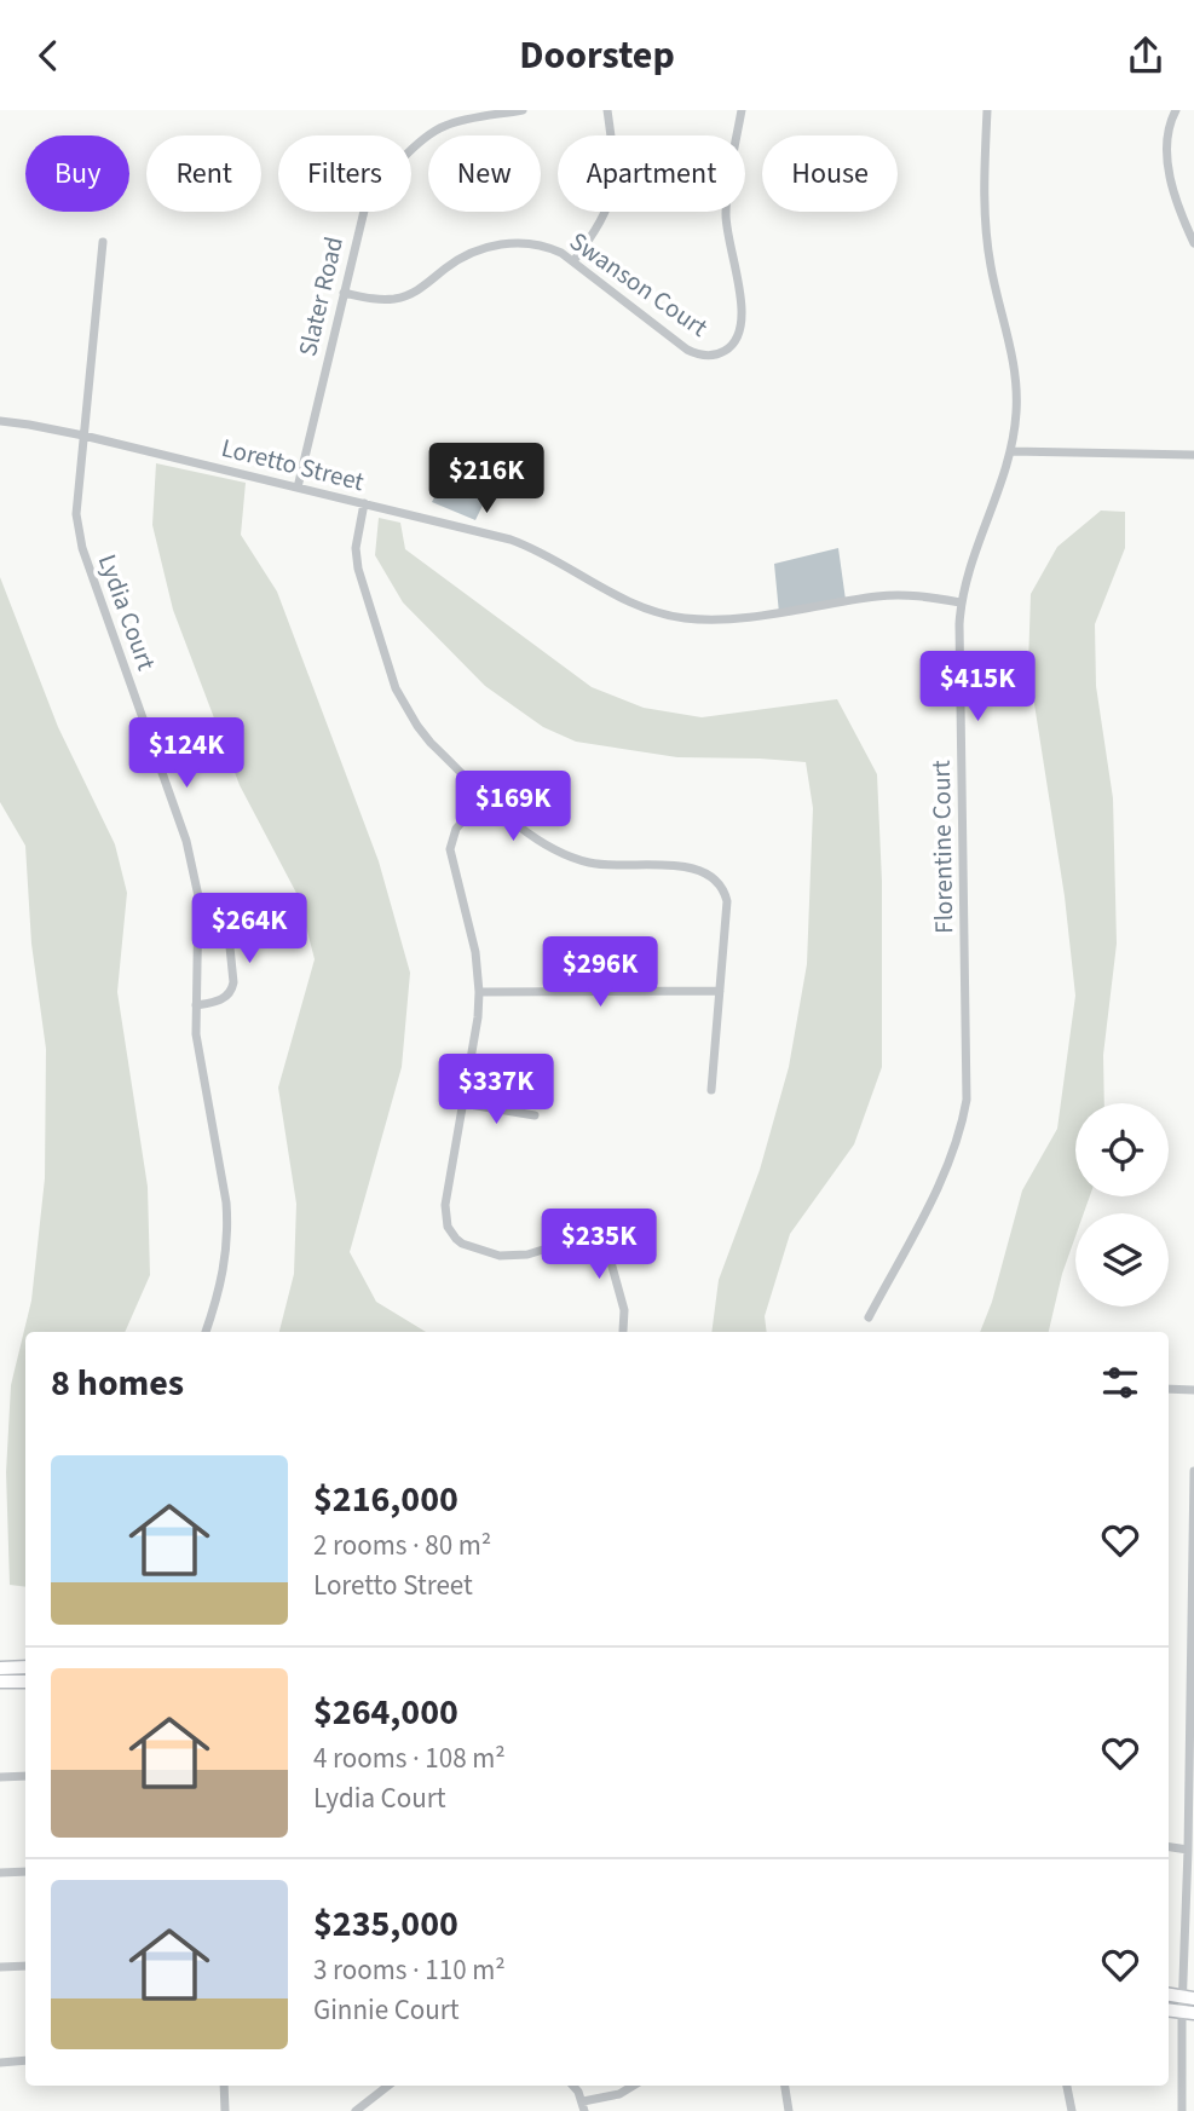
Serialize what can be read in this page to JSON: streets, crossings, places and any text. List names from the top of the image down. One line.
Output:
{"streets":{"street":["Swanson Court","Slater Road","Loretto Street","Lydia Court","Florentine Court"]},"crossings":[["Swanson Court","Slater Road"],["Slater Road","Loretto Street"],["Loretto Street","Lydia Court"],["Loretto Street","Florentine Court"]],"page":{"header":"Doorstep","chip":["Buy","Rent","Filters","New","Apartment","House"],"price":["$216K","$415K","$124K","$169K","$264K","$296K","$337K","$235K"],"heading":"8 homes","list":[{"name":"$216,000","note":"2 rooms · 80 m² · Loretto Street"},{"name":"$264,000","note":"4 rooms · 108 m² · Lydia Court"},{"name":"$235,000","note":"3 rooms · 110 m² · Ginnie Court"}]}}
